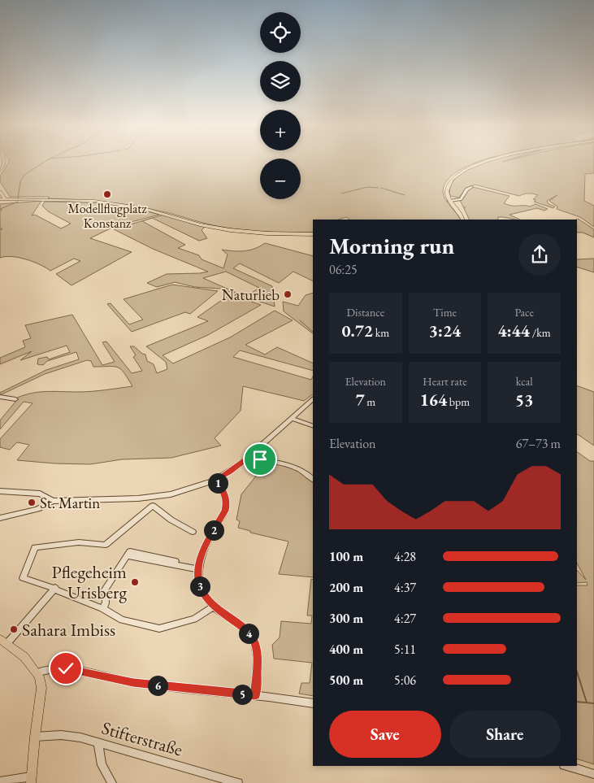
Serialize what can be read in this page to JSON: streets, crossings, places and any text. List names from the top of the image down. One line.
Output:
{"streets":{"street":["Stifterstraße"]},"places":["Modellflugplatz Konstanz","Naturlieb","St. Martin","Pflegeheim Urisberg","Sahara Imbiss"],"page":{"map_buttons":["+","−"],"heading":["Morning run","06:25"],"stats":[["Distance","0.72 km"],["Time","3:24"],["Pace","4:44 /km"],["Elevation","7 m"],["Heart rate","164 bpm"],["kcal","53"]],"chart":["Elevation","67–73 m"],"pins":["1","2","3","4","6","5"],"list":[{"name":"100 m","note":"4:28"},{"name":"200 m","note":"4:37"},{"name":"300 m","note":"4:27"},{"name":"400 m","note":"5:11"},{"name":"500 m","note":"5:06"}],"buttons":["Save","Share"]}}
